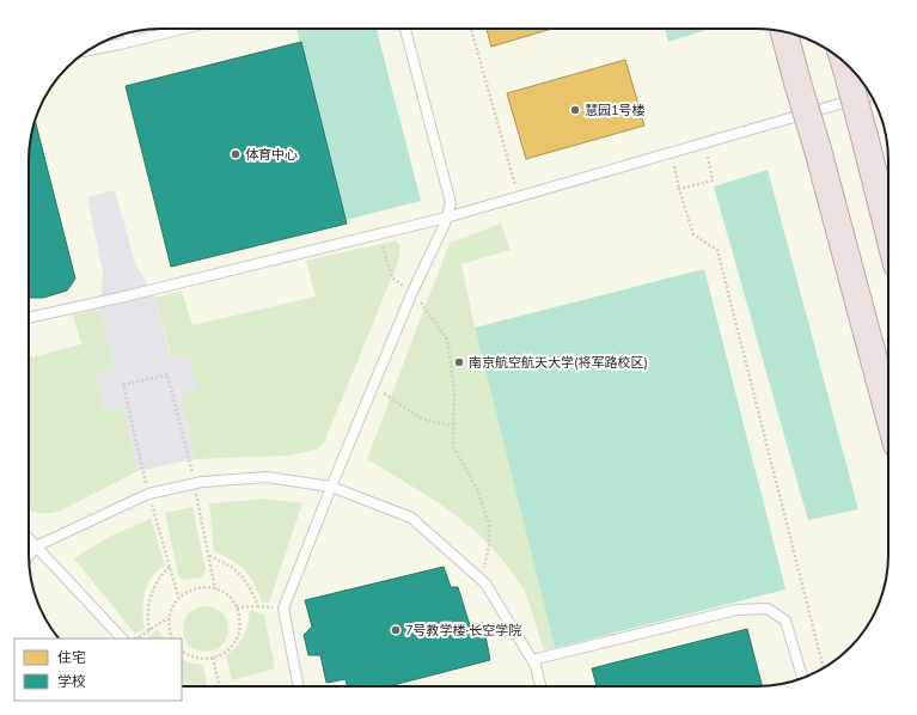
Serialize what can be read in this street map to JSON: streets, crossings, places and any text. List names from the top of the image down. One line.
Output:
{"places":["慧园1号楼","体育中心","南京航空航天大学(将军路校区)","7号教学楼·长空学院"],"legend":["住宅","学校"]}
